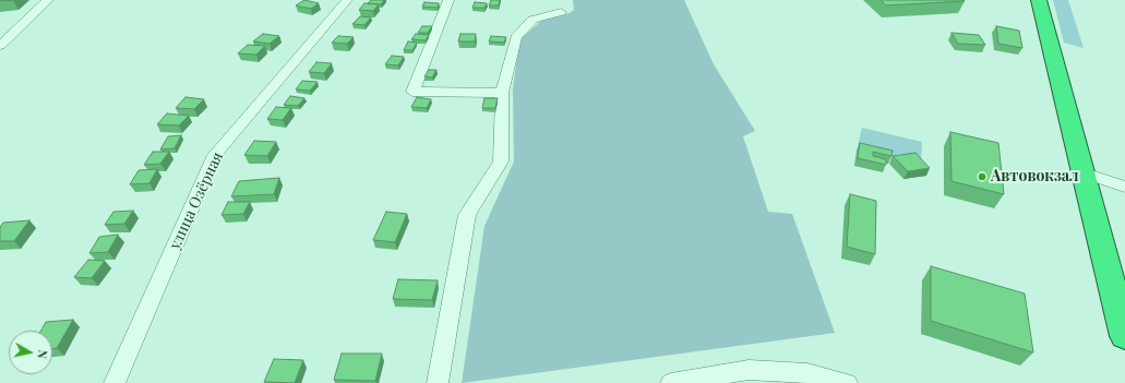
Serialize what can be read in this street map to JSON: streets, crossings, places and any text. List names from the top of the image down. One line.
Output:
{"streets":{"street":["улица Озёрная"]},"places":["Автовокзал"],"north":"right"}
